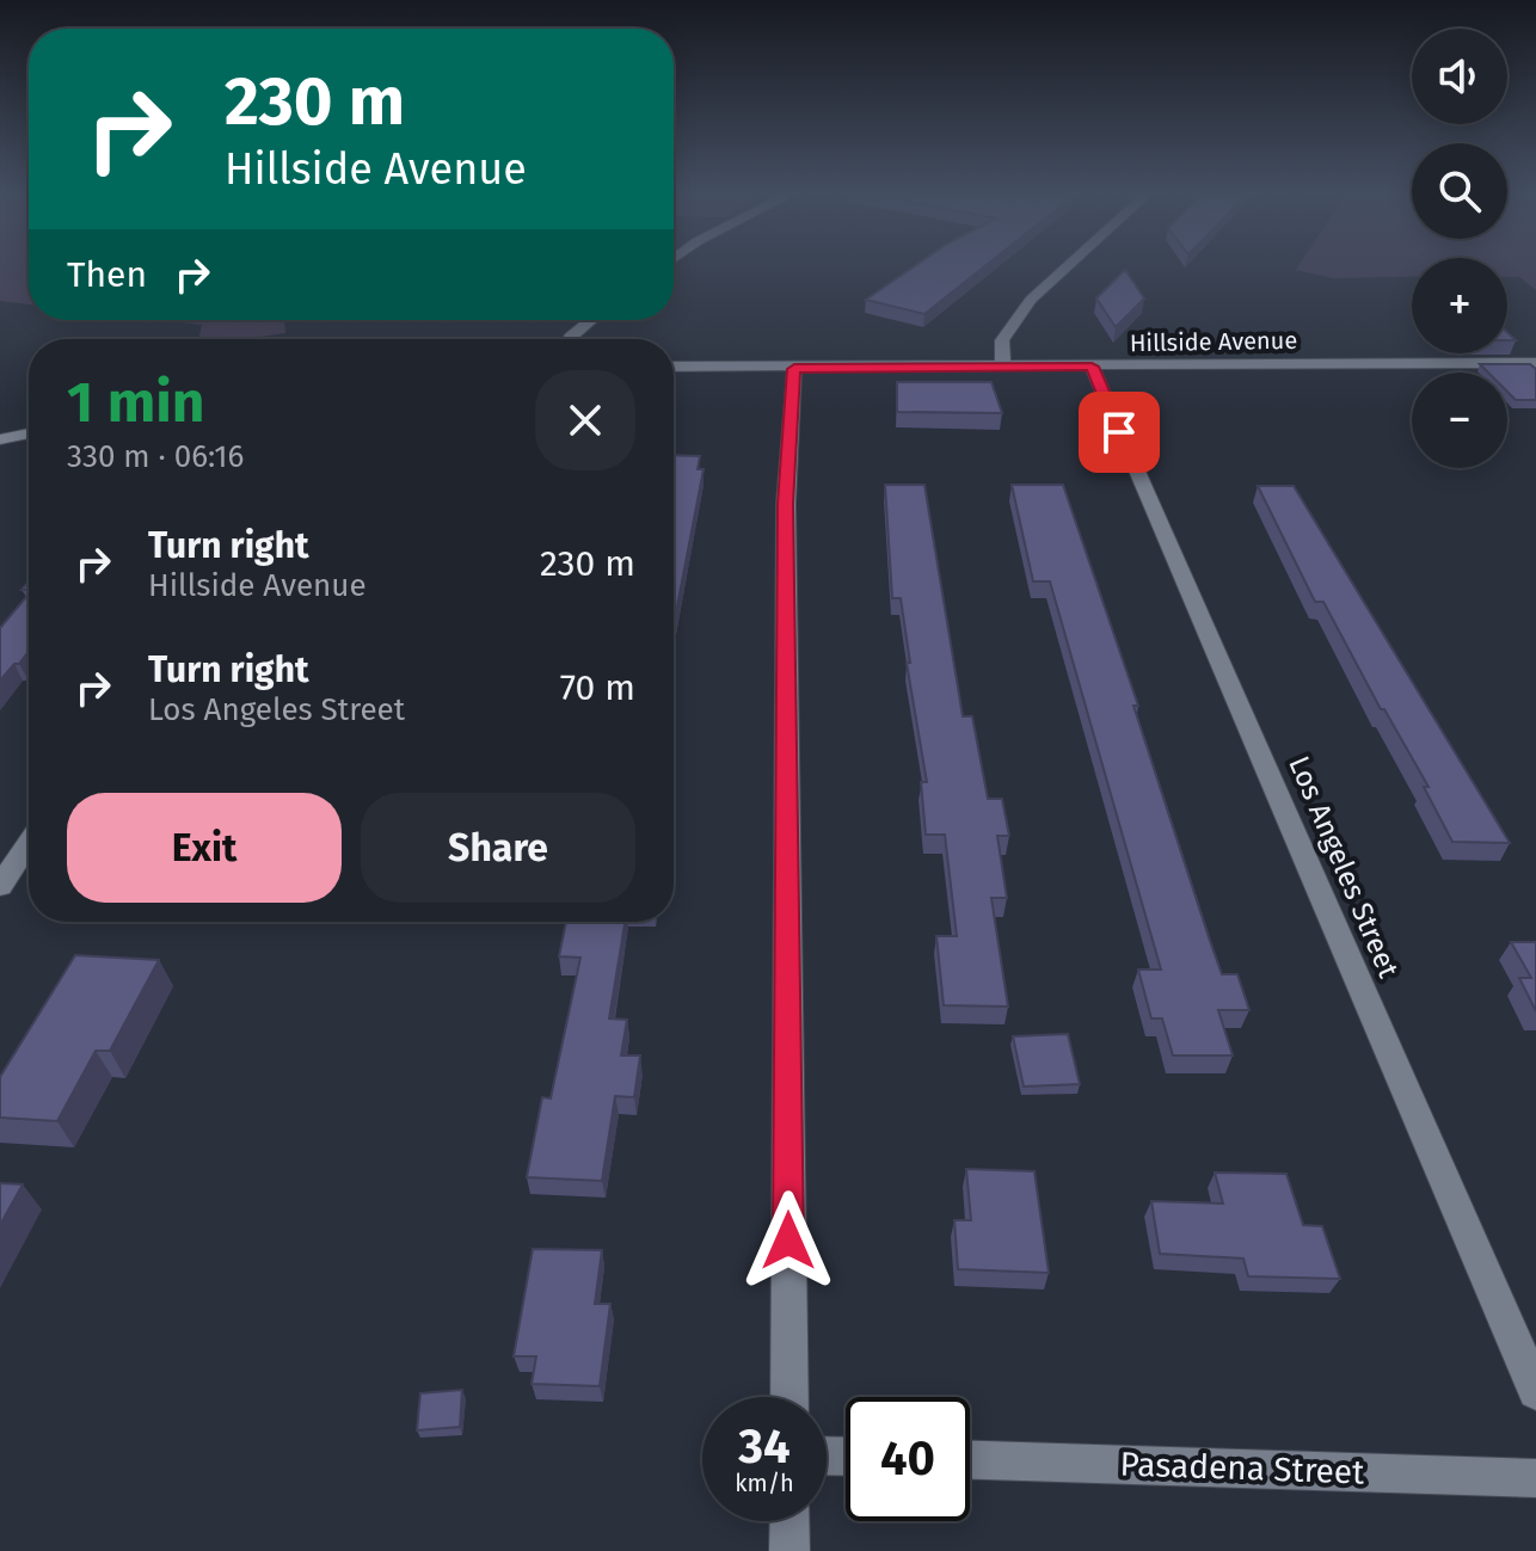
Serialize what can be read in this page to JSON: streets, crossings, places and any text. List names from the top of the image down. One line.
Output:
{"streets":{"street":["Hillside Avenue","Los Angeles Street","Pasadena Street"]},"crossings":[["Hillside Avenue","Los Angeles Street"]],"page":{"map_buttons":["+","−"],"turn":["230 m","Hillside Avenue"],"then":"Then","heading":["1 min","330 m · 06:16"],"list":[{"name":"Turn right","note":"Hillside Avenue","value":"230 m"},{"name":"Turn right","note":"Los Angeles Street","value":"70 m"}],"buttons":["Exit","Share"],"speed":"34 km/h","limit":"40"}}
